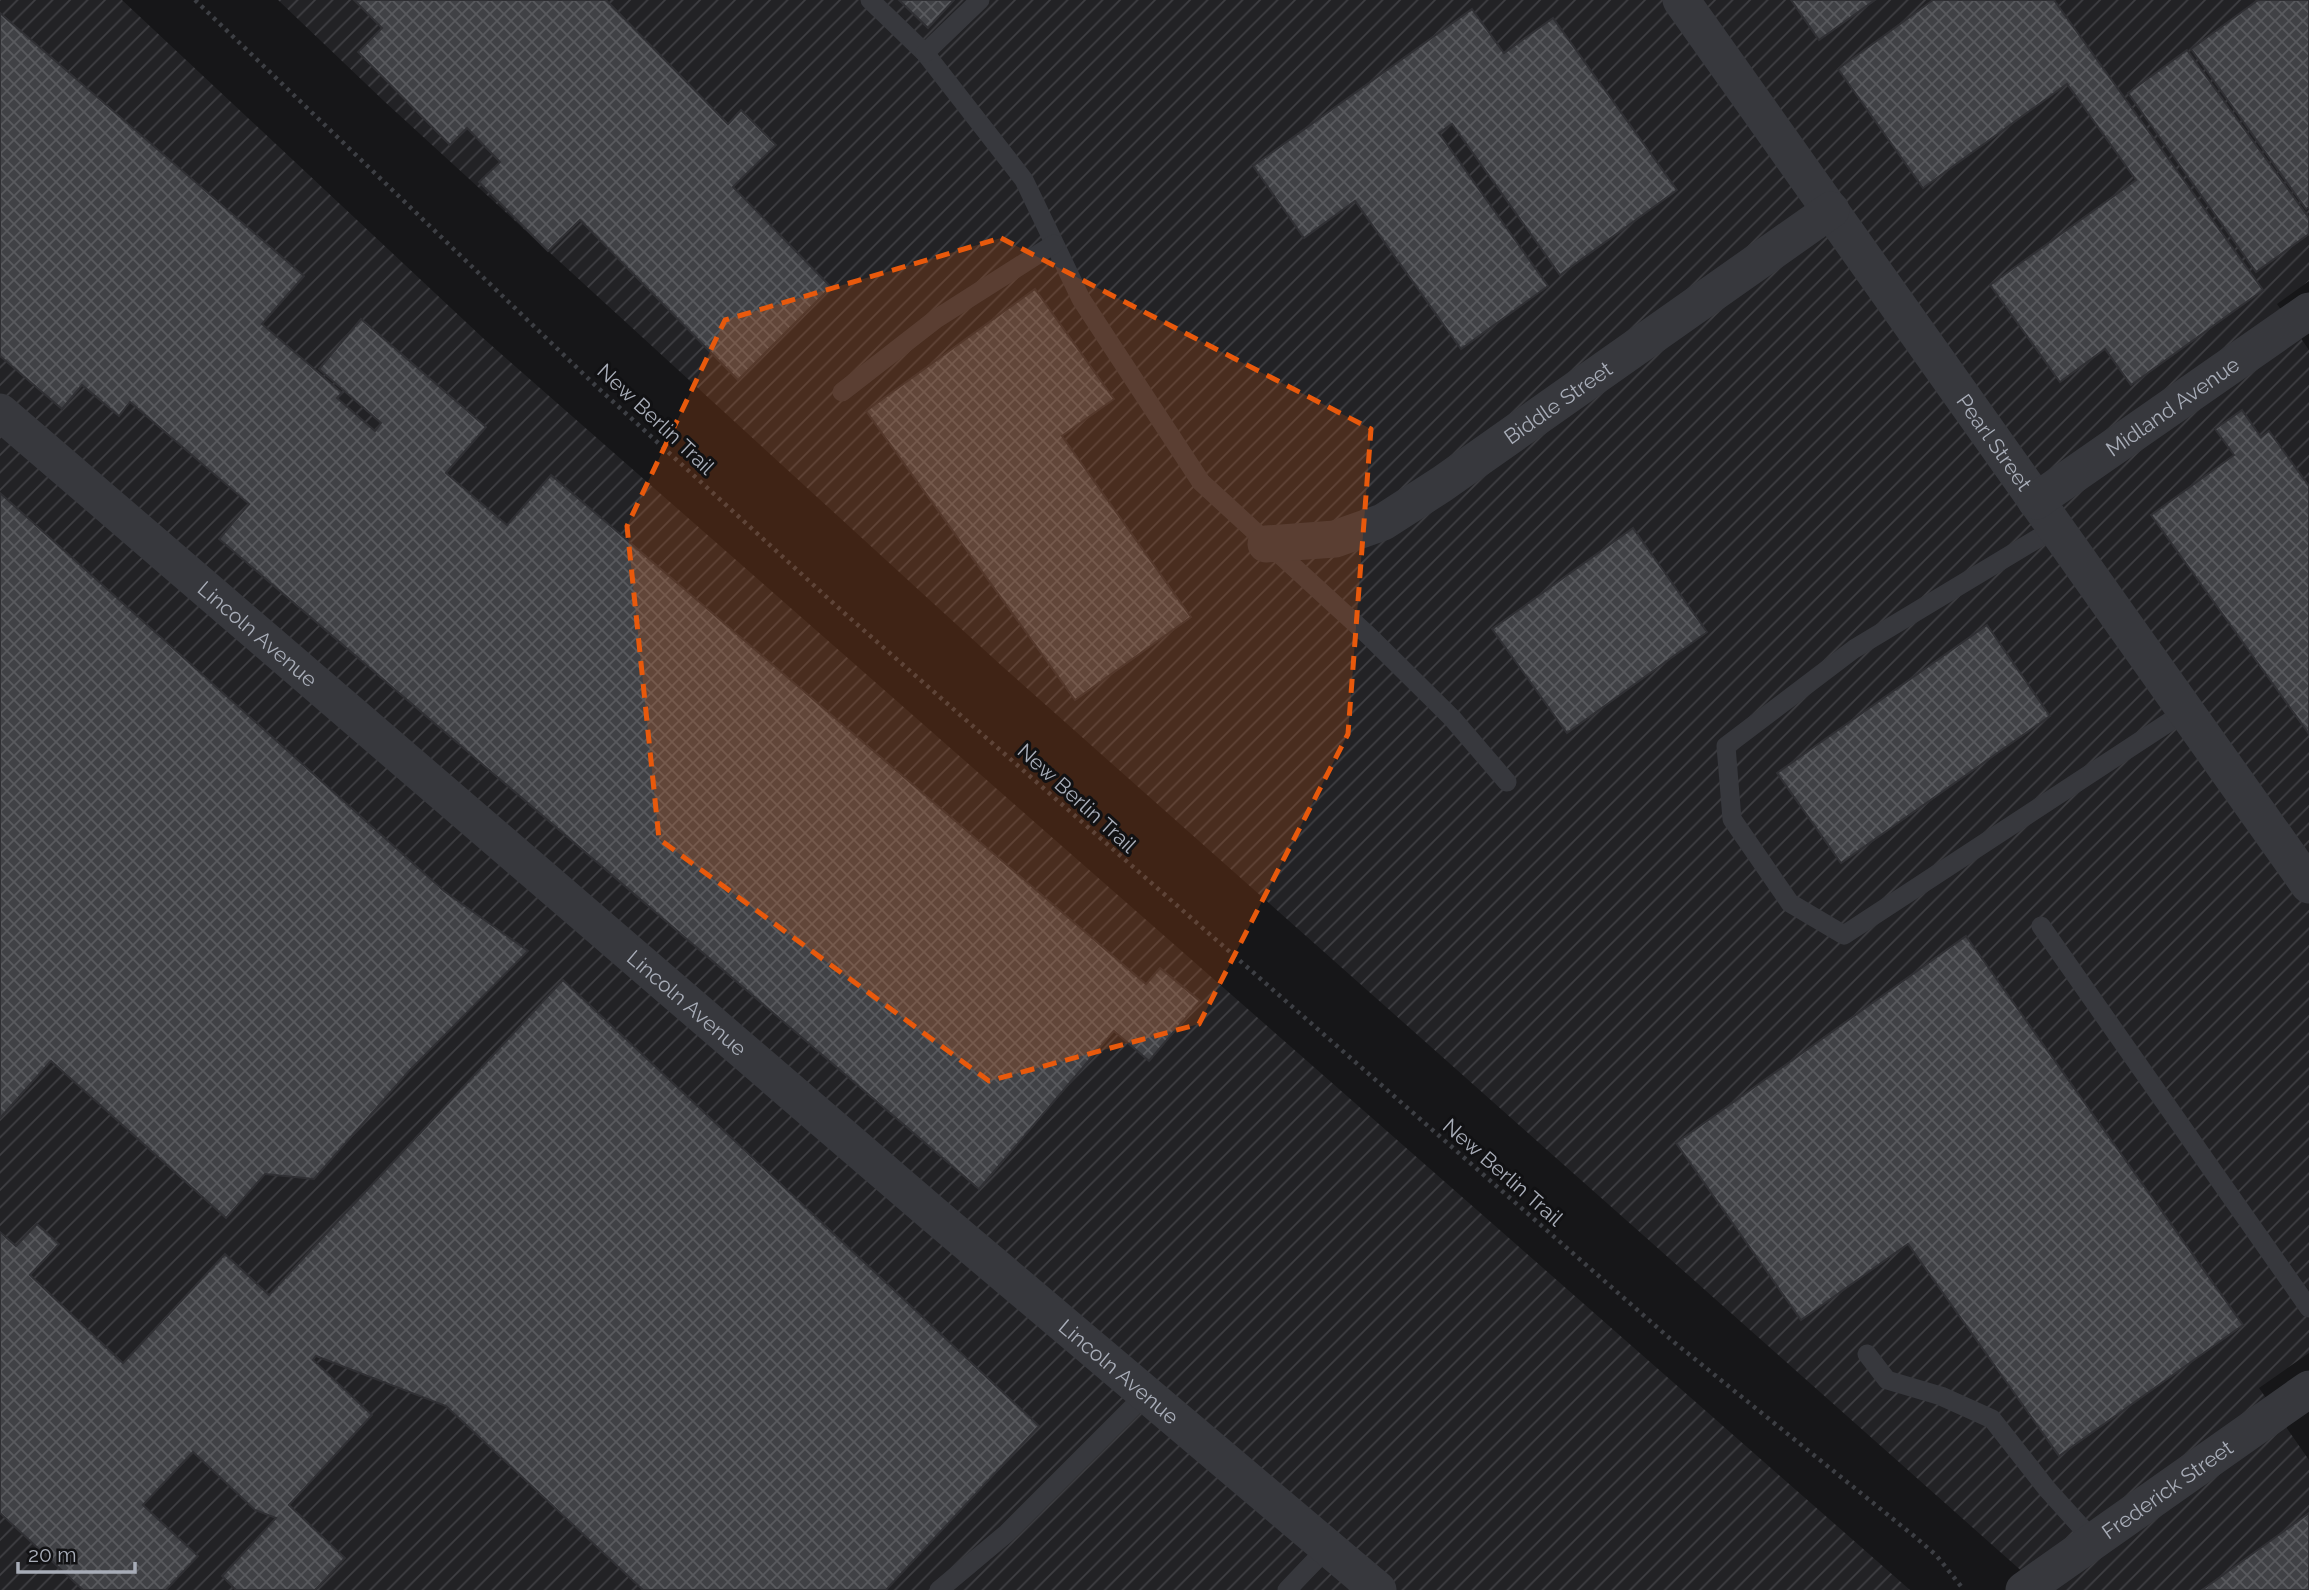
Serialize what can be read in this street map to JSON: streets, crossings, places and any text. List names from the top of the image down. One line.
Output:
{"streets":{"street":["Biddle Street","Midland Avenue","Pearl Street","Lincoln Avenue","Frederick Street"],"path":["New Berlin Trail"]},"crossings":[["Biddle Street","Pearl Street"],["Midland Avenue","Pearl Street"]],"scale_bar":"20 m"}
